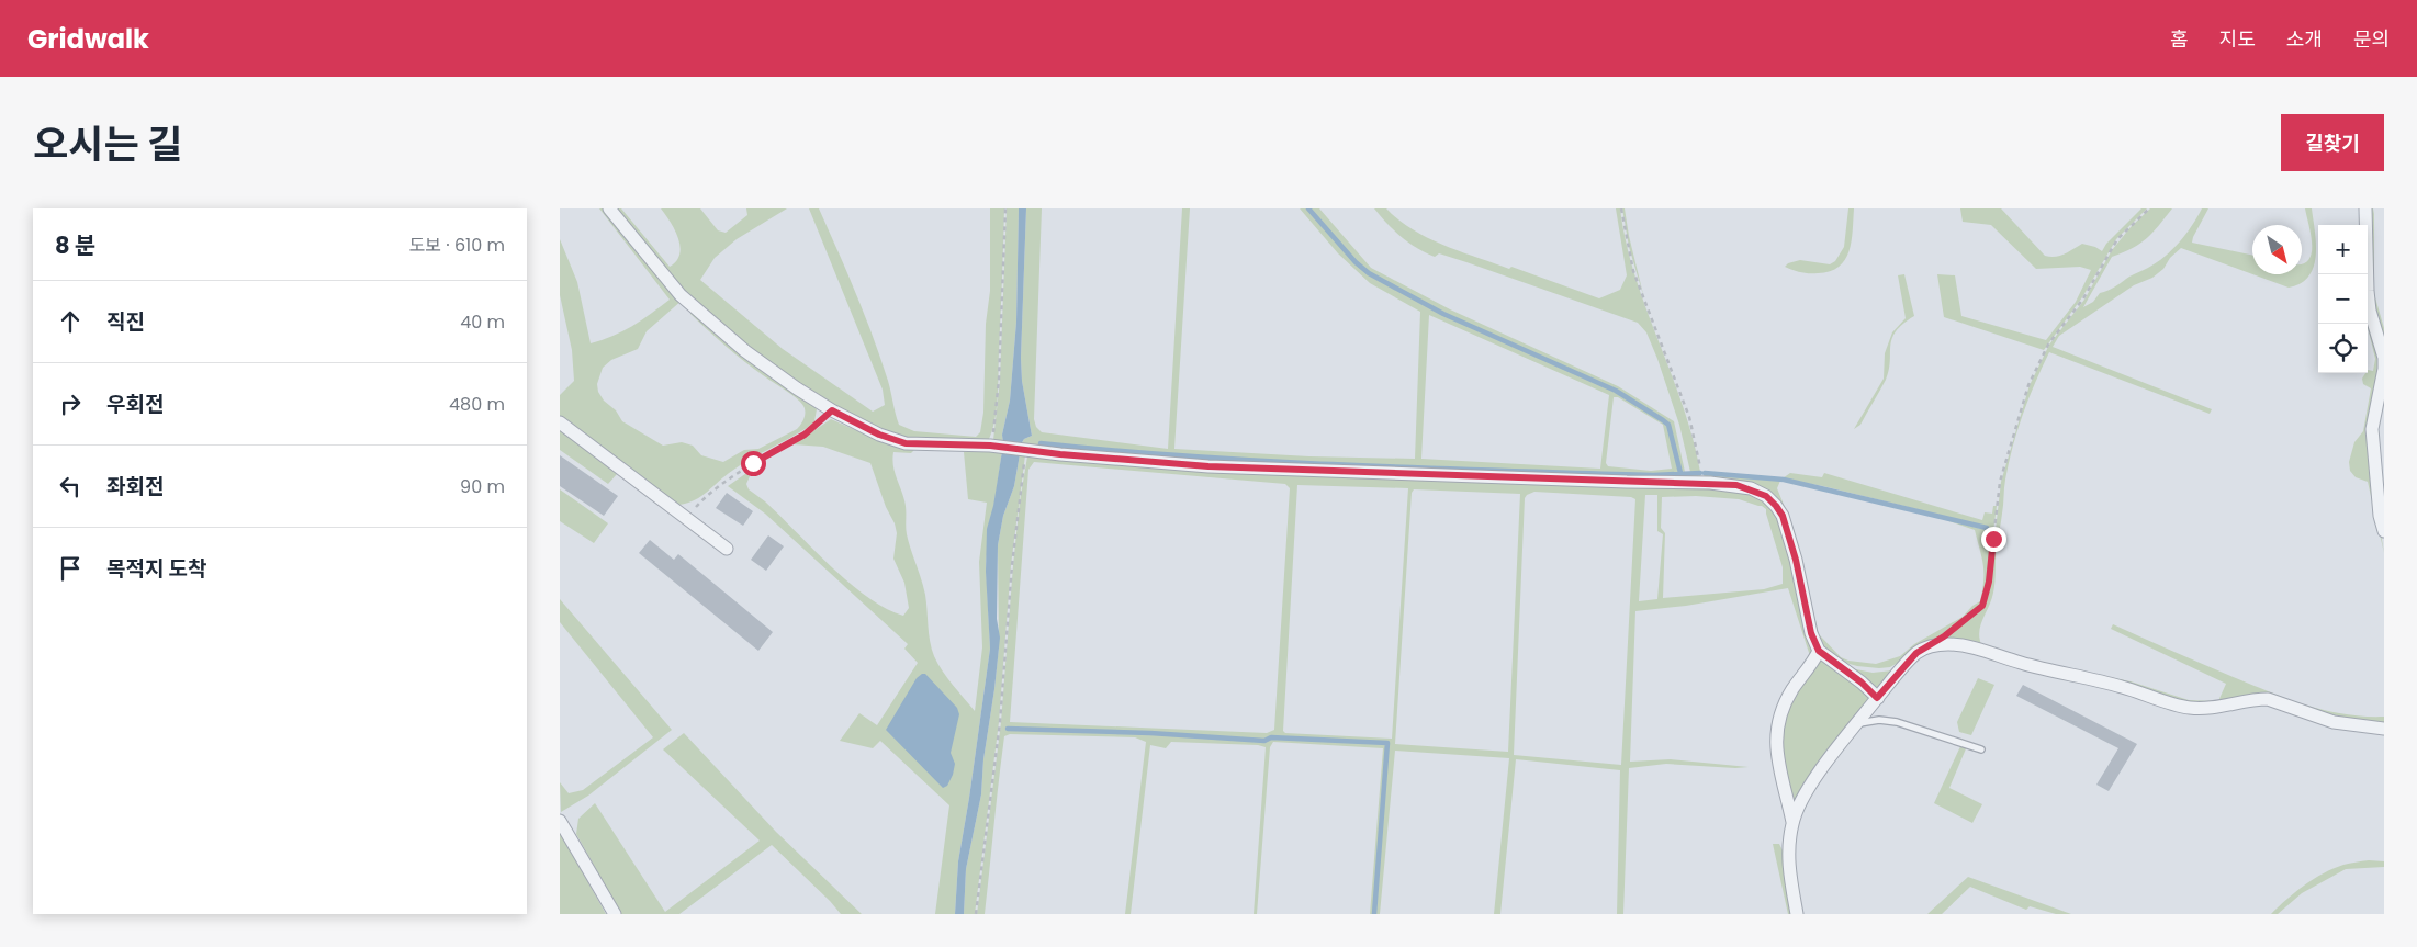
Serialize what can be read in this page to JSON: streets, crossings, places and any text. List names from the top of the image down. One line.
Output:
{"north":"bottom right","page":{"header":"Gridwalk","nav":["홈","지도","소개","문의"],"title":"오시는 길","buttons":"길찾기","heading":["8 분","도보 · 610 m"],"map_buttons":["+","−"],"list":[["직진","40 m"],["우회전","480 m"],["좌회전","90 m"],"목적지 도착"]}}
